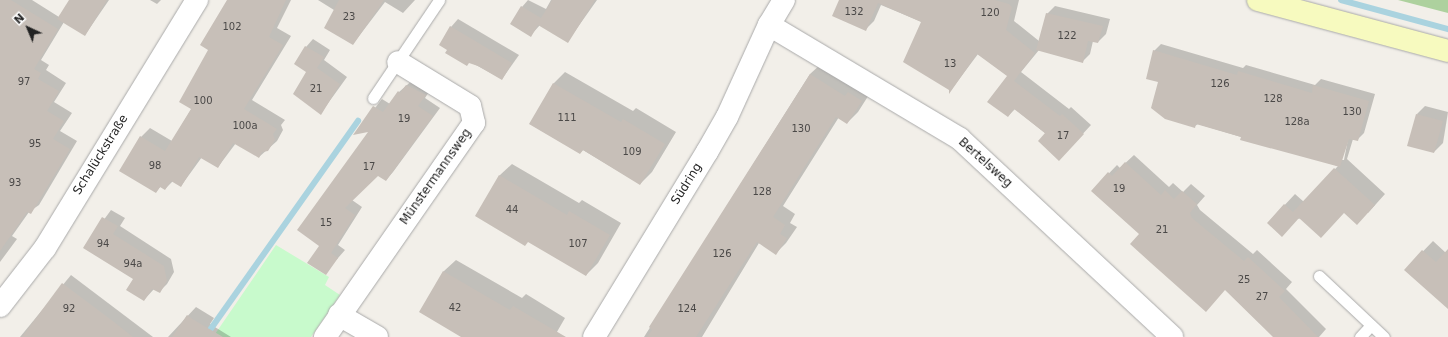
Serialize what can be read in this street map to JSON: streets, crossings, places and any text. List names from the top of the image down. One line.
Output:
{"streets":{"street":["Schalückstraße","Bertelsweg","Münstermannsweg","Südring"]},"crossings":[["Bertelsweg","Südring"]],"house_numbers":["132","120","23","102","122","13","97","126","21","128","100","130","111","19","128a","100a","130","17","95","109","98","17","93","19","128","44","15","21","94","107","126","94a","25","27","42","92","124"],"north":"top left"}
